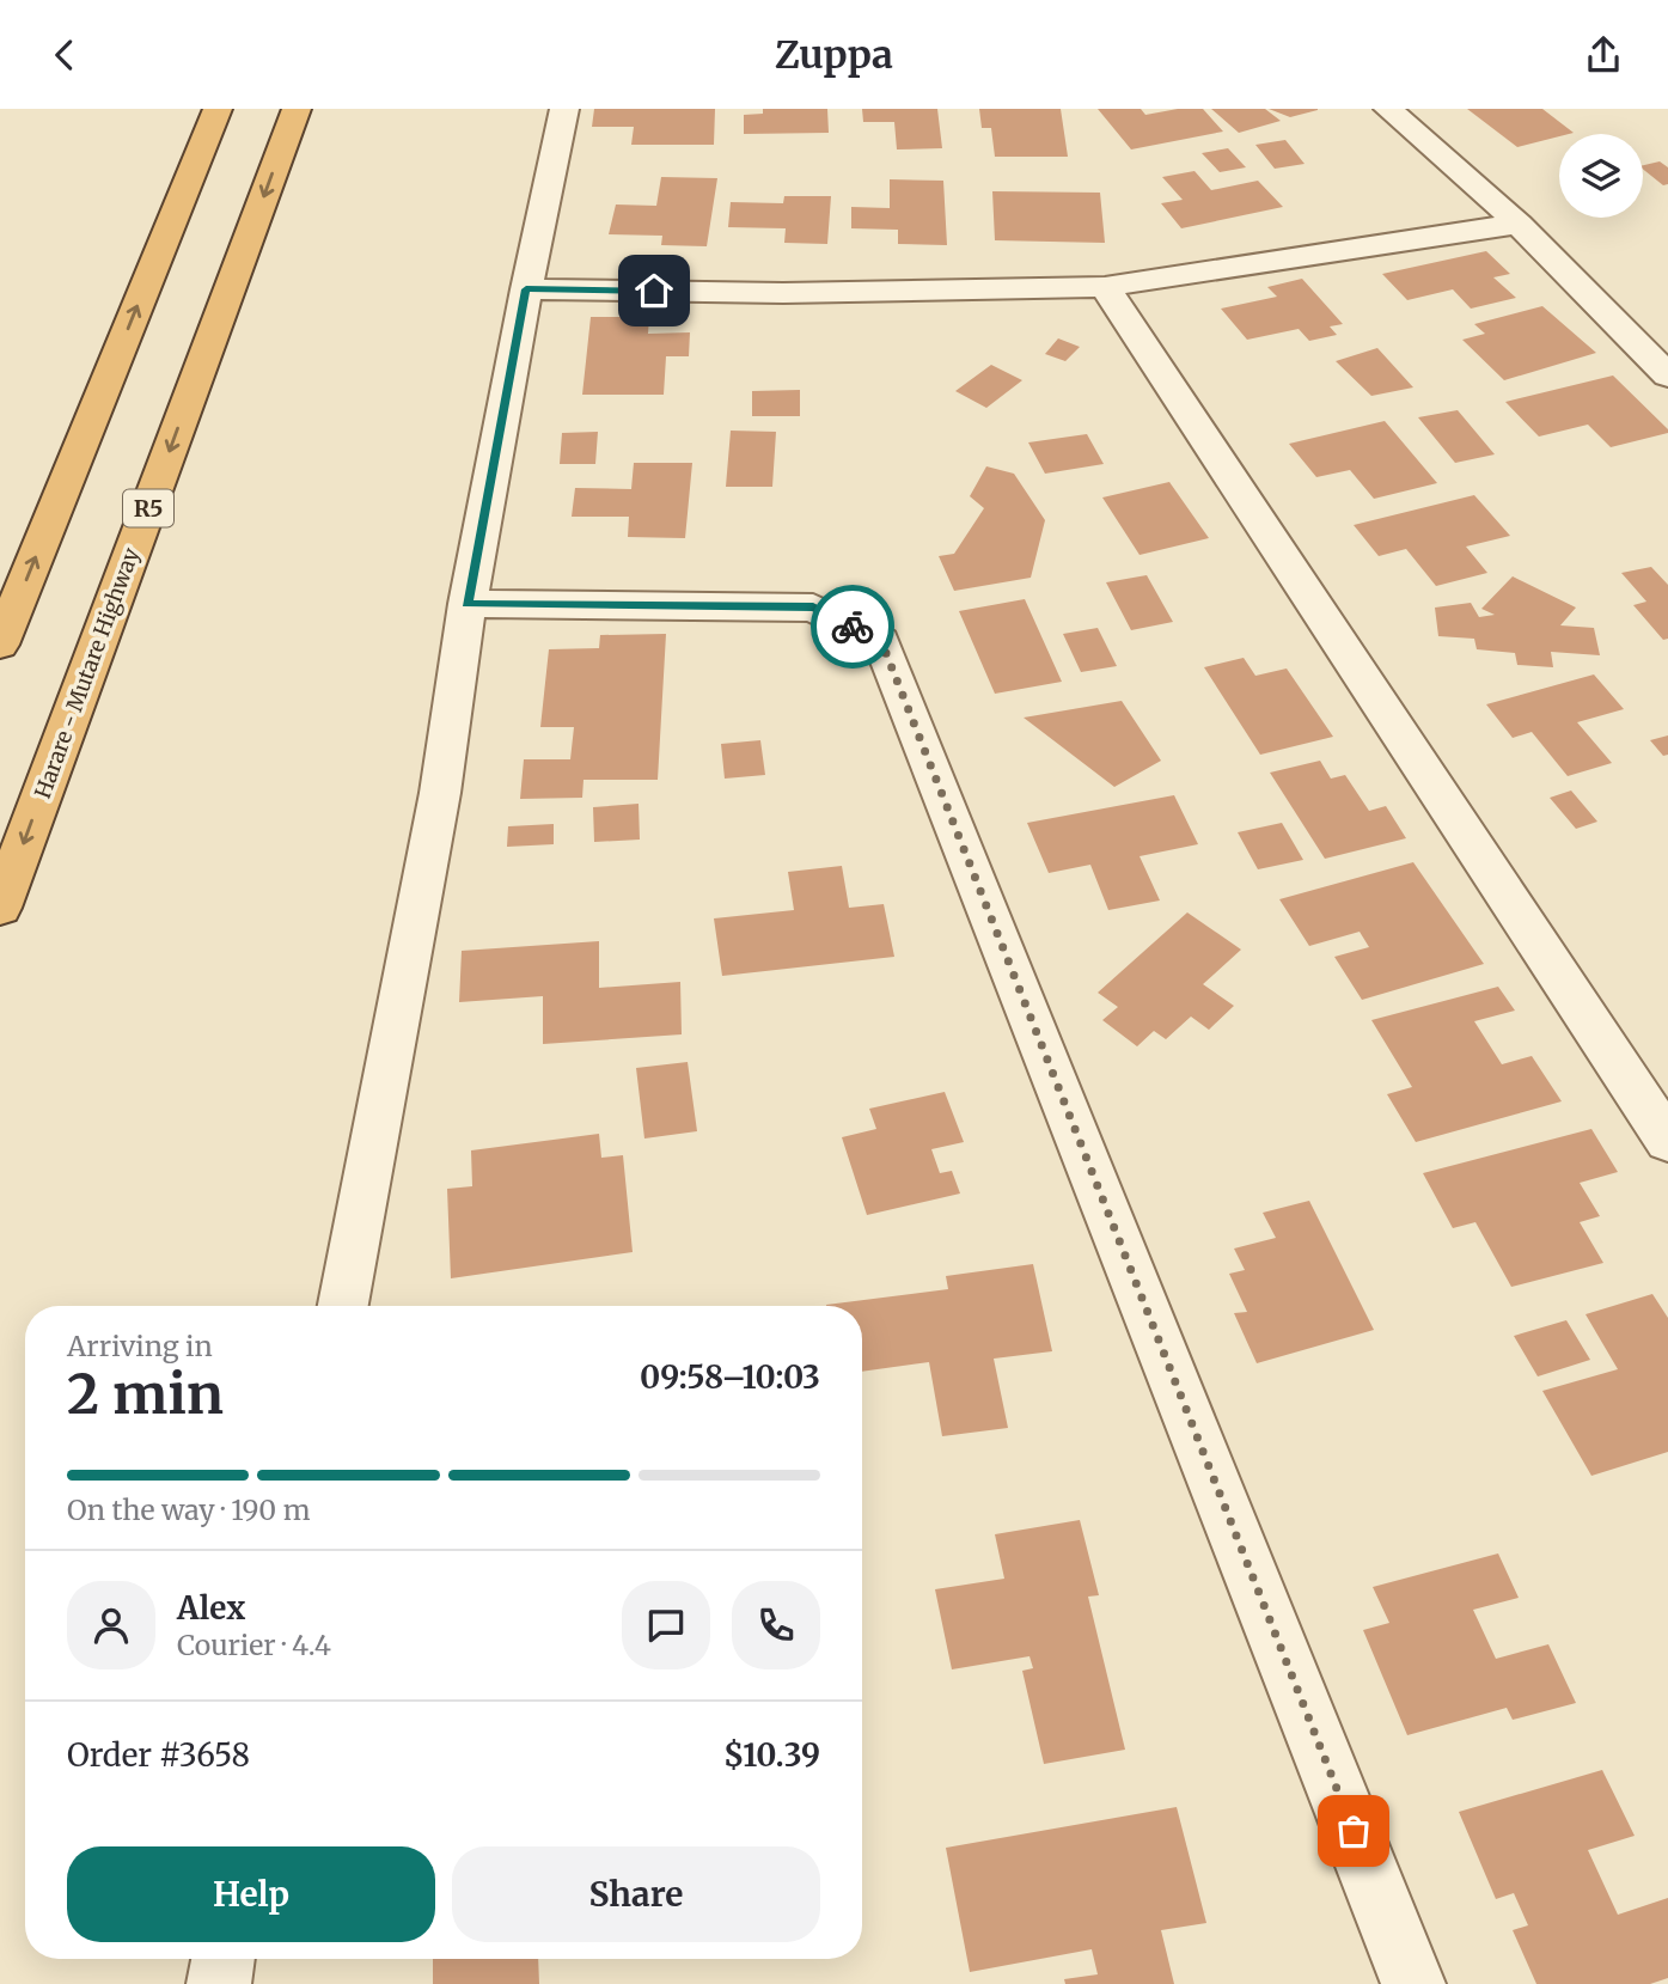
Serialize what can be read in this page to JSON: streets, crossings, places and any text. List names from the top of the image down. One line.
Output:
{"streets":{"highway":["R5","Harare - Mutare Highway"]},"page":{"header":"Zuppa","heading":["2 min","Arriving in","09:58–10:03"],"panel":["Alex","Courier · 4.4","Order #3658","$10.39"],"bar":"On the way · 190 m","buttons":["Help","Share"]}}
